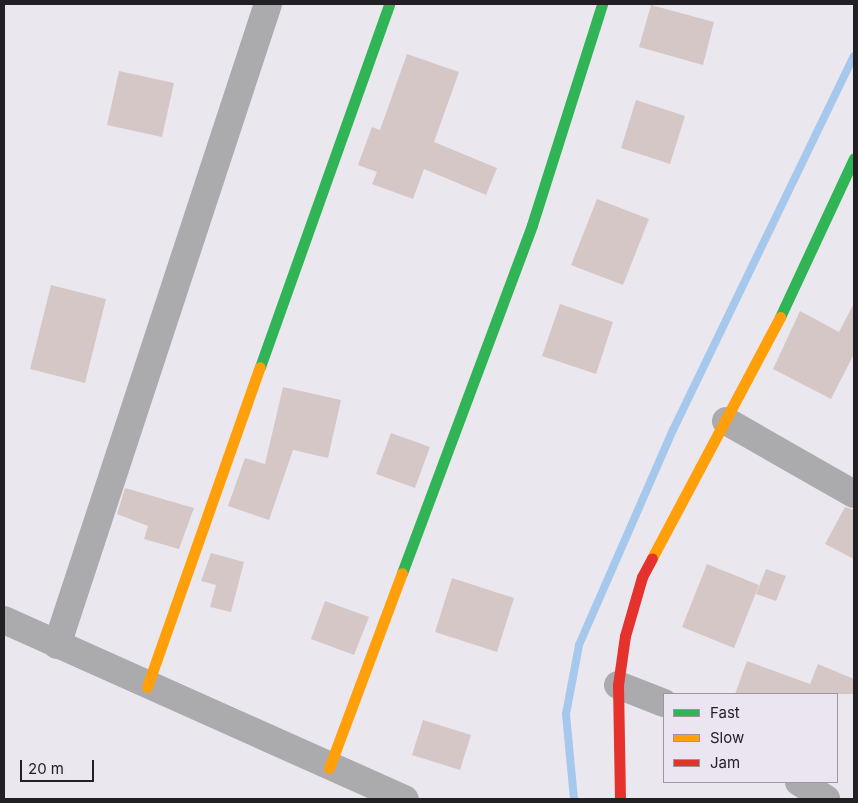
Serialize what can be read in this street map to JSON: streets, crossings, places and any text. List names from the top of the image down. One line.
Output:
{"legend":["Fast","Slow","Jam"],"scale_bar":"20 m"}
